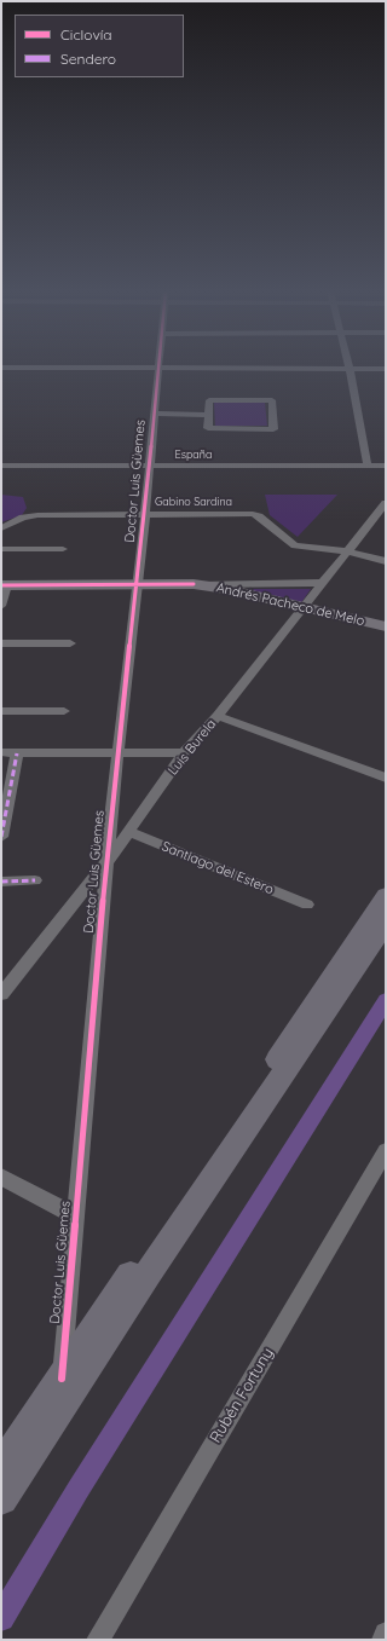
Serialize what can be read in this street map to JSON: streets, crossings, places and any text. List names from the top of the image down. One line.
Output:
{"streets":{"main road":["Andrés Pacheco de Melo"],"street":["España","Doctor Luis Güemes","Gabino Sardina","Luis Burela","Santiago del Estero","Rubén Fortuny"]},"crossings":[["España","Doctor Luis Güemes"],["Doctor Luis Güemes","Gabino Sardina"],["Doctor Luis Güemes","Andrés Pacheco de Melo"],["Doctor Luis Güemes","Luis Burela"],["Gabino Sardina","Luis Burela"],["Andrés Pacheco de Melo","Luis Burela"],["Luis Burela","Santiago del Estero"]],"legend":["Ciclovía","Sendero"]}
